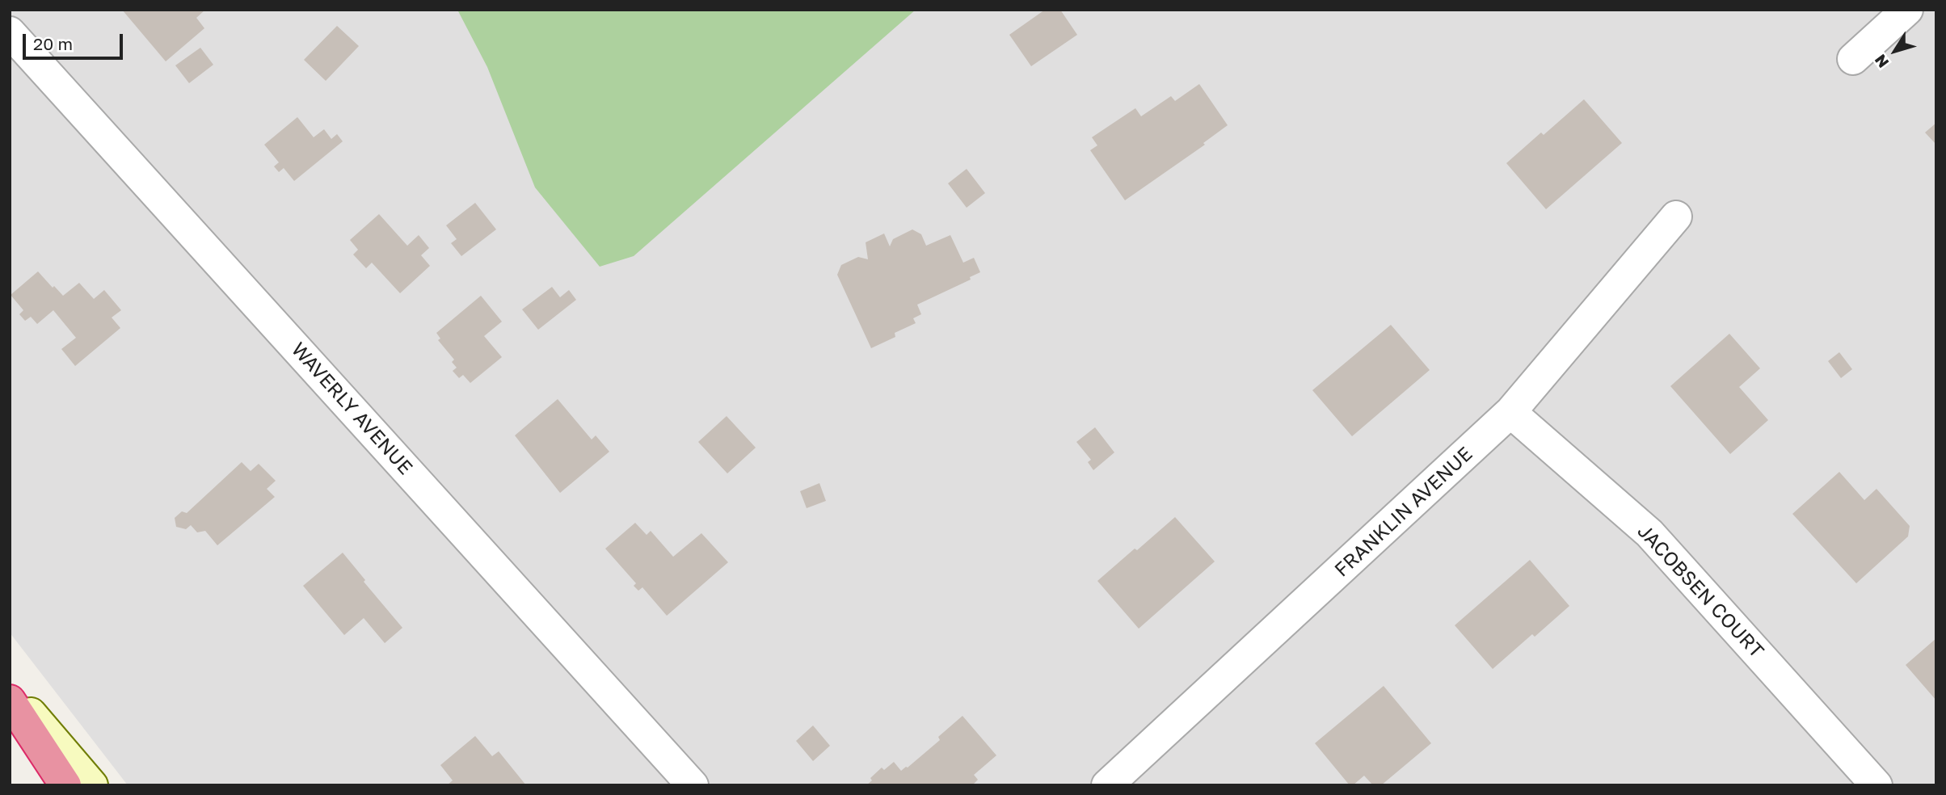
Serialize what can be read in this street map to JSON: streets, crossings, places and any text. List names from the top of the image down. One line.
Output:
{"streets":{"street":["WAVERLY AVENUE","FRANKLIN AVENUE","JACOBSEN COURT"]},"crossings":[["FRANKLIN AVENUE","JACOBSEN COURT"]],"scale_bar":"20 m","north":"bottom left"}
